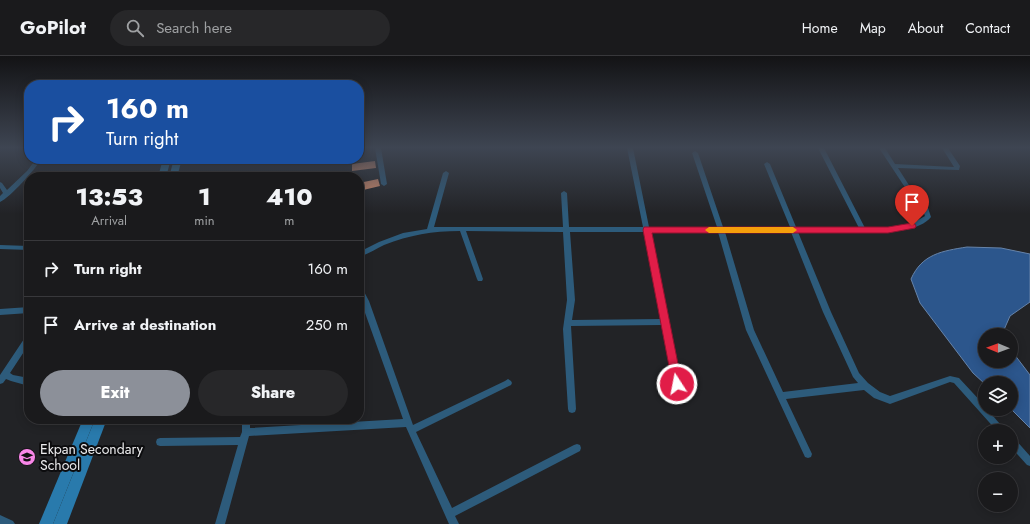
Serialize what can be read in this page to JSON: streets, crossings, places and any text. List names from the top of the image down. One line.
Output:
{"places":{"school or university":["Ekpan Secondary School"]},"north":"left","page":{"header":"GoPilot","search":"Search here","nav":["Home","Map","About","Contact"],"turn":["160 m","Turn right"],"eta":["13:53","Arrival","1","min","410","m"],"list":[{"name":"Turn right","value":"160 m"},{"name":"Arrive at destination","value":"250 m"}],"map_buttons":["+","−"],"buttons":["Exit","Share"]}}
